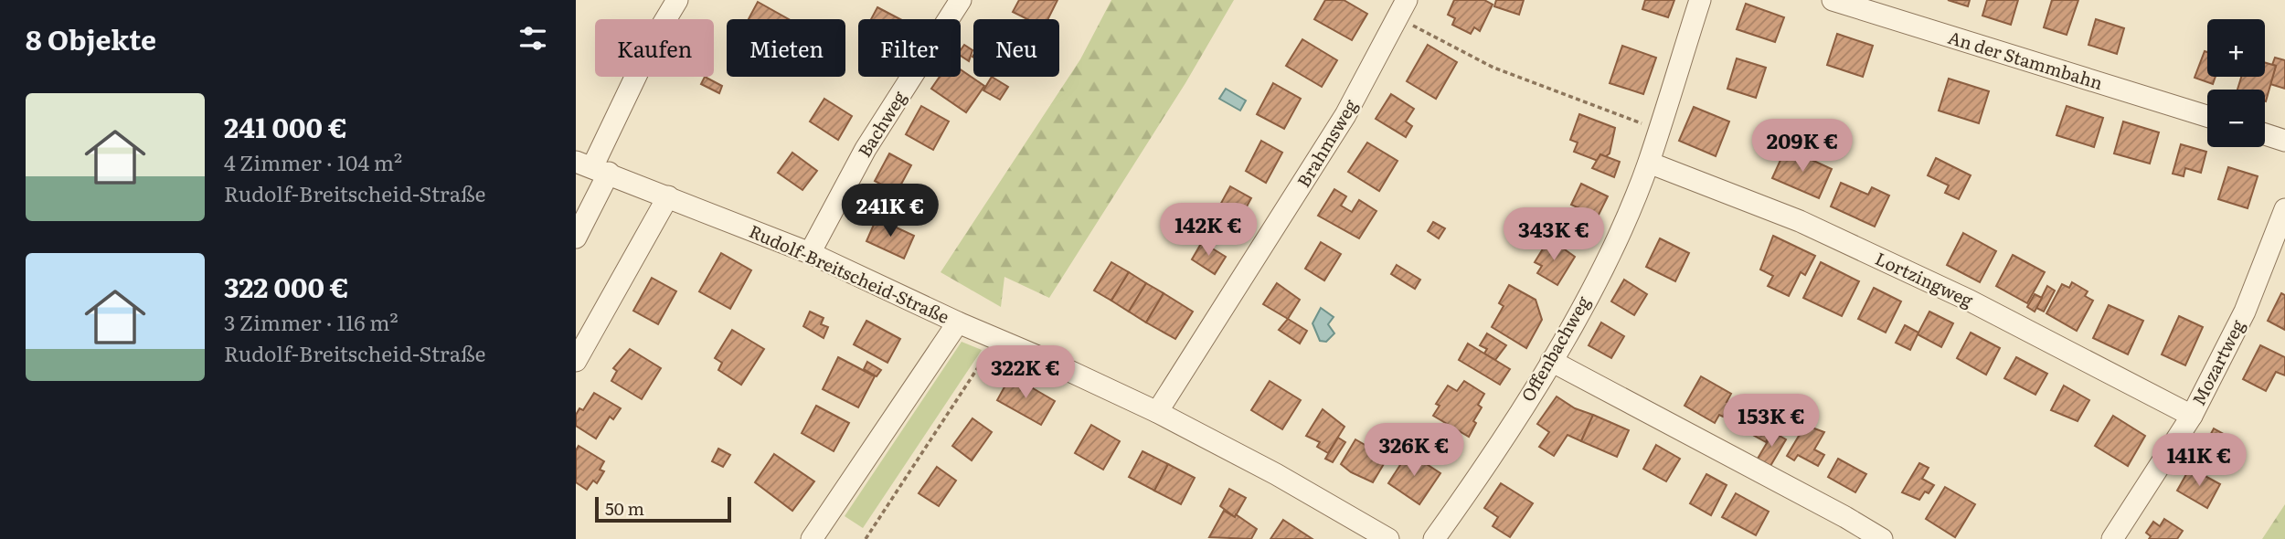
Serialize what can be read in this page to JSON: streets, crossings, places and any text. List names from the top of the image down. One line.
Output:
{"streets":{"street":["An der Stammbahn","Bachweg","Brahmsweg","Rudolf-Breitscheid-Straße","Lortzingweg","Offenbachweg","Mozartweg"]},"crossings":[["Bachweg","Rudolf-Breitscheid-Straße"],["Brahmsweg","Rudolf-Breitscheid-Straße"],["Lortzingweg","Offenbachweg"],["Lortzingweg","Mozartweg"]],"scale_bar":"50 m","page":{"heading":"8 Objekte","map_buttons":["+","−"],"chip":["Kaufen","Mieten","Filter","Neu"],"list":[{"name":"241 000 €","note":"4 Zimmer · 104 m² · Rudolf-Breitscheid-Straße"},{"name":"322 000 €","note":"3 Zimmer · 116 m² · Rudolf-Breitscheid-Straße"}],"price":["209K €","241K €","142K €","343K €","322K €","153K €","326K €","141K €"],"scale":"50 m"}}
